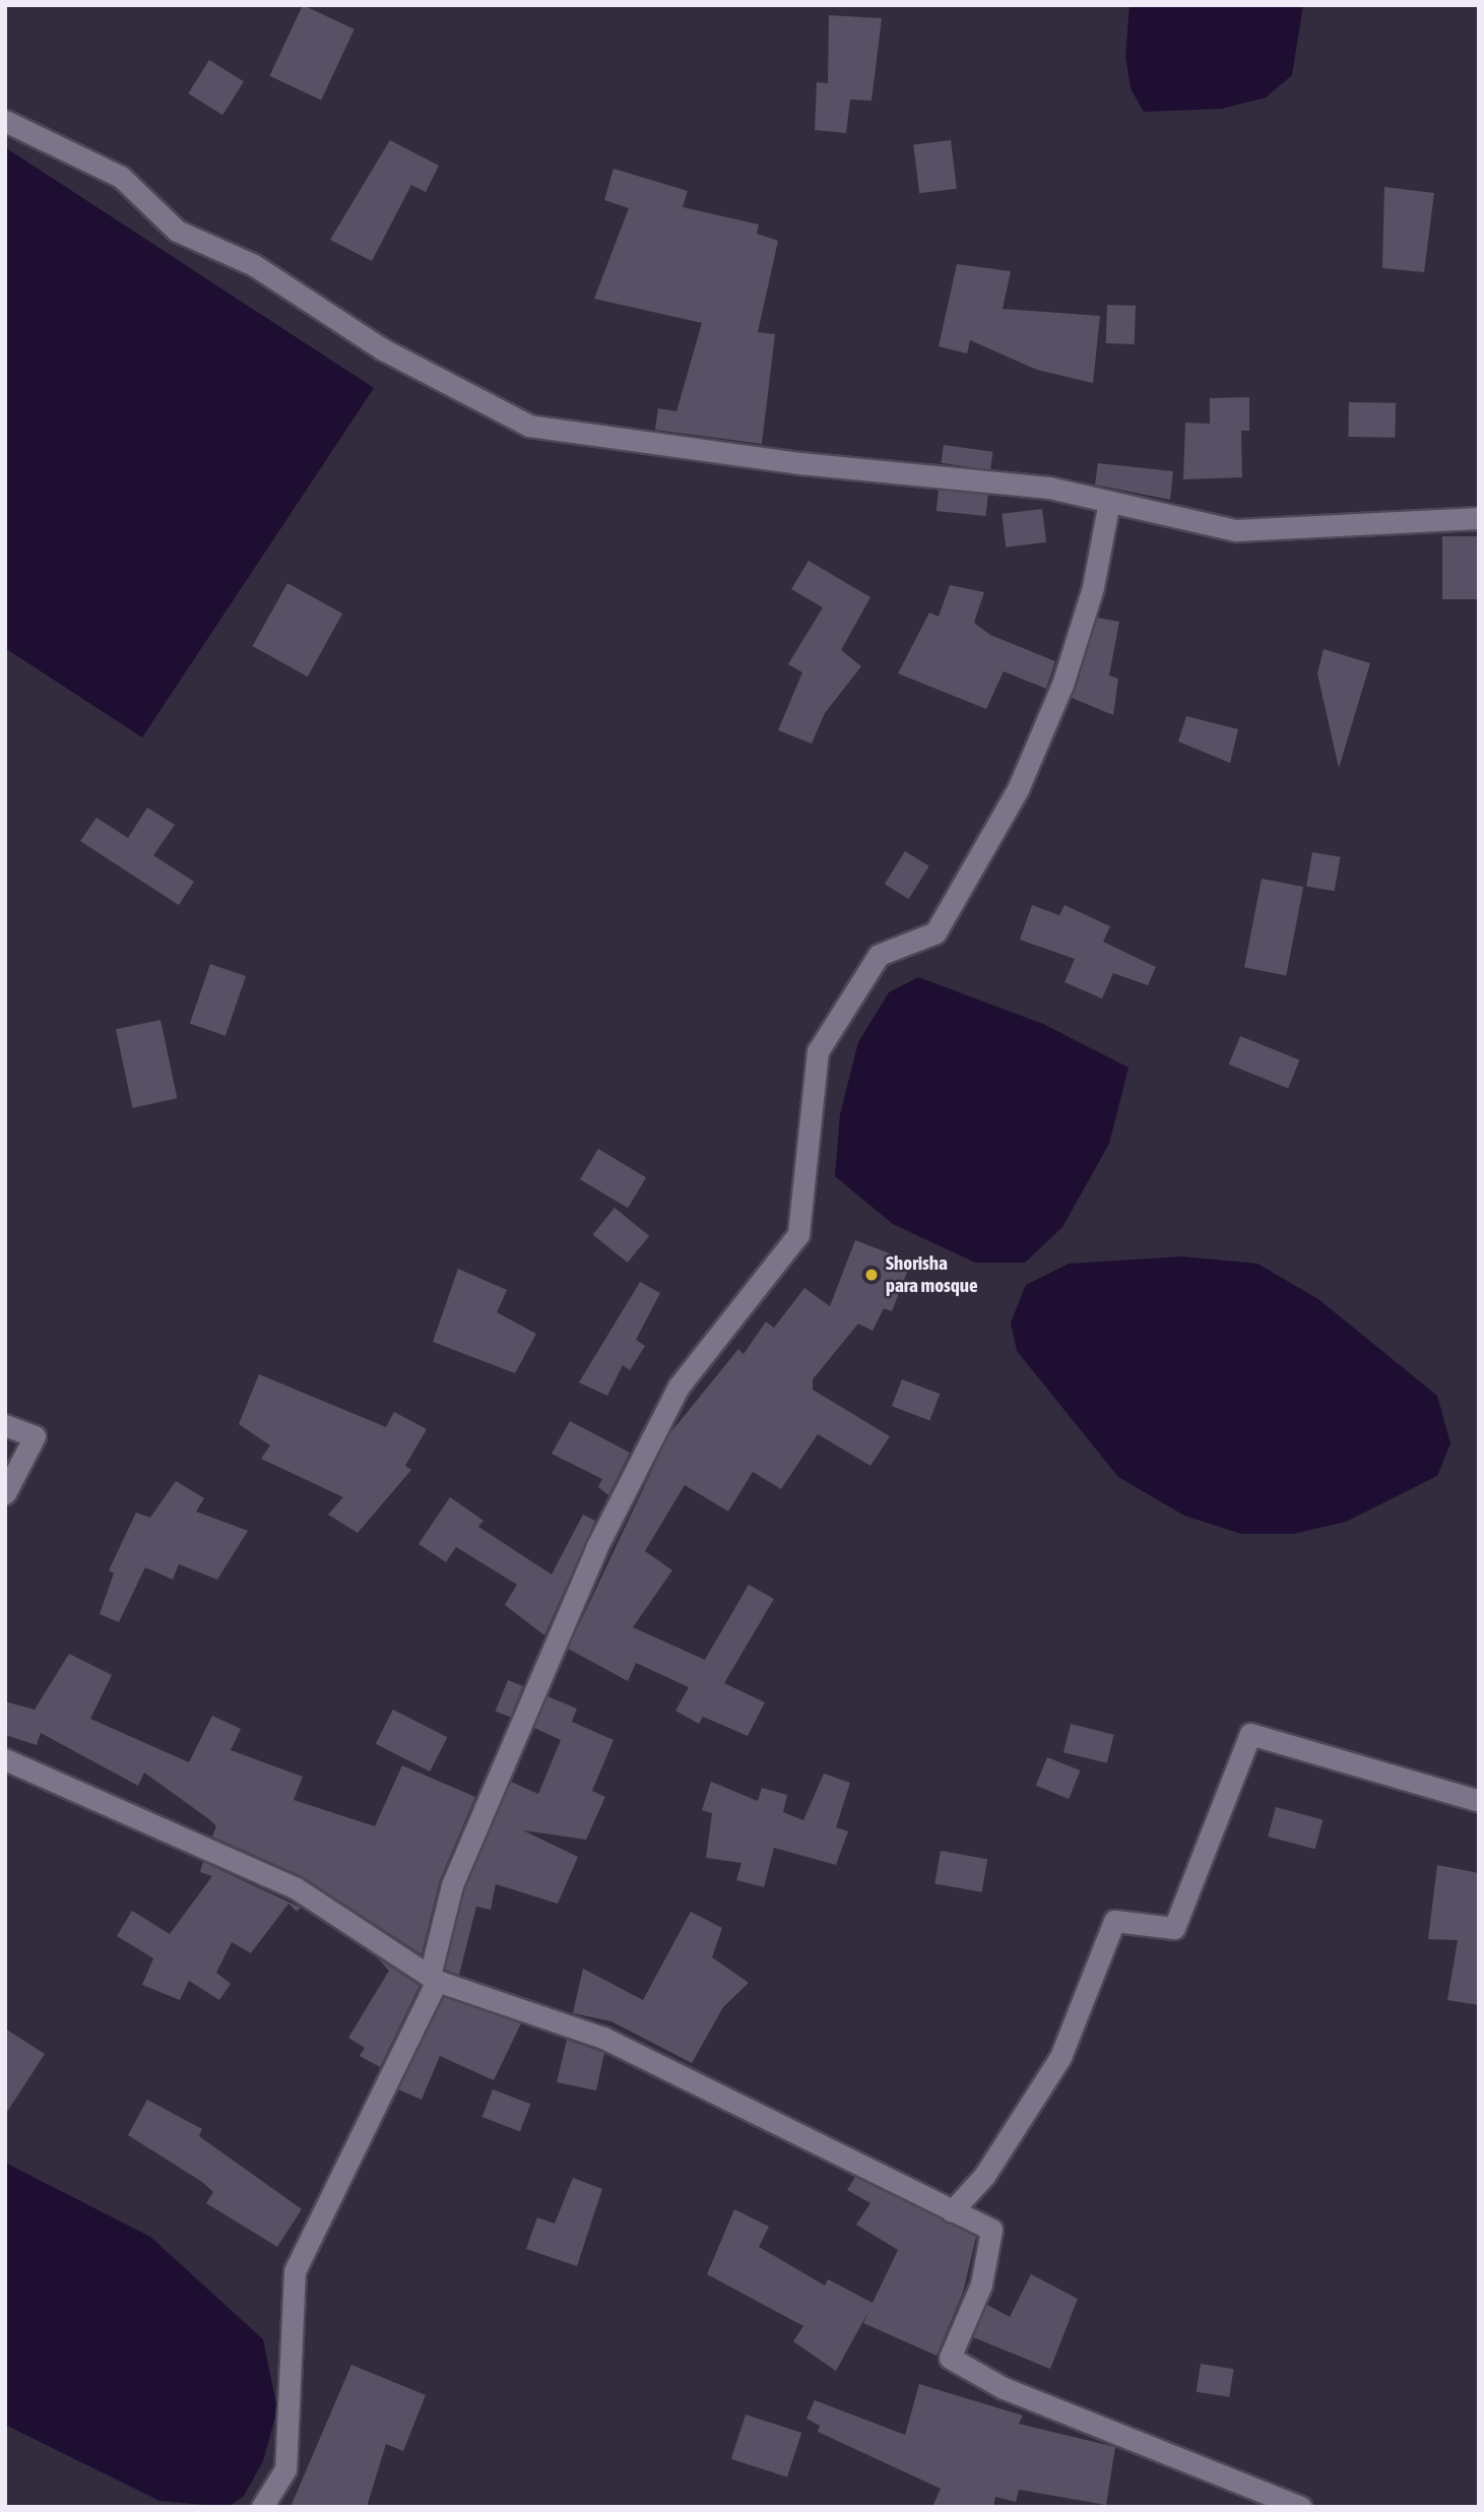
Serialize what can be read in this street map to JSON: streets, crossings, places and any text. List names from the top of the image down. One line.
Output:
{"places":["Shorisha para mosque"]}
